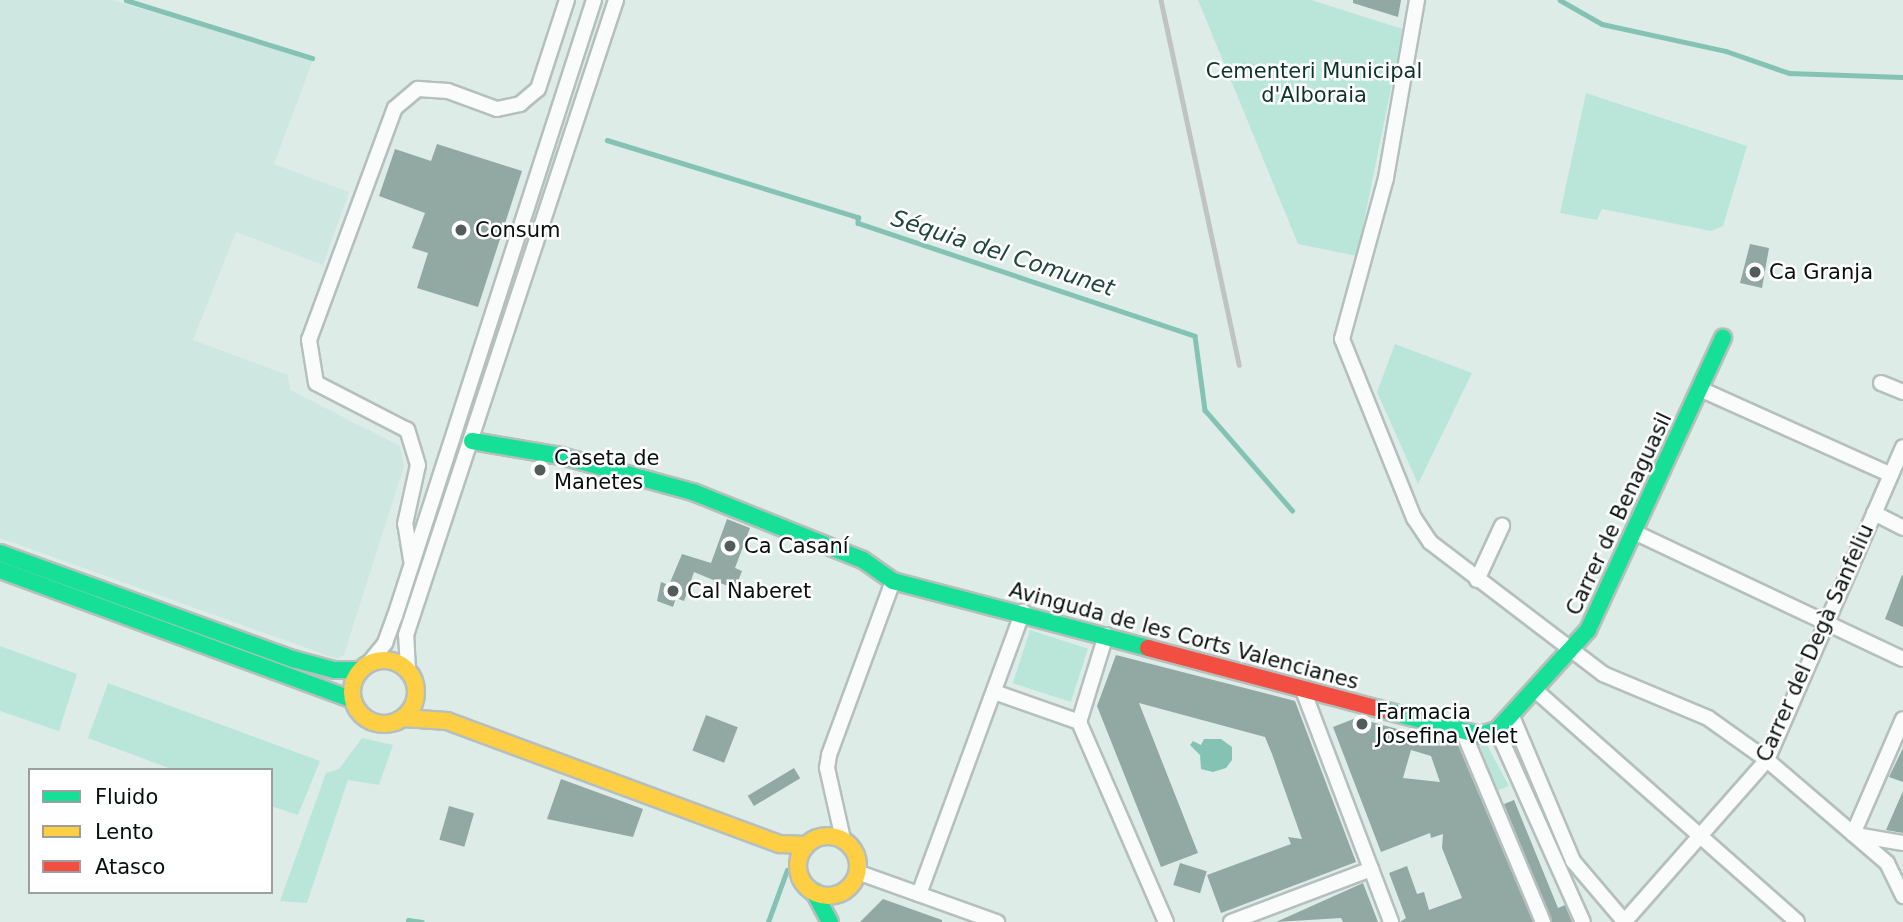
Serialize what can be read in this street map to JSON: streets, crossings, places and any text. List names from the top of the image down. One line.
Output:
{"streets":{"street":["Carrer de Benaguasil","Avinguda de les Corts Valencianes","Carrer del Degà Sanfeliu"]},"water":["Séquia del Comunet"],"parks":["Cementeri Municipal d'Alboraia"],"places":["Consum","Ca Granja","Caseta de Manetes","Ca Casaní","Cal Naberet","Farmacia Josefina Velet"],"legend":["Fluido","Lento","Atasco"]}
